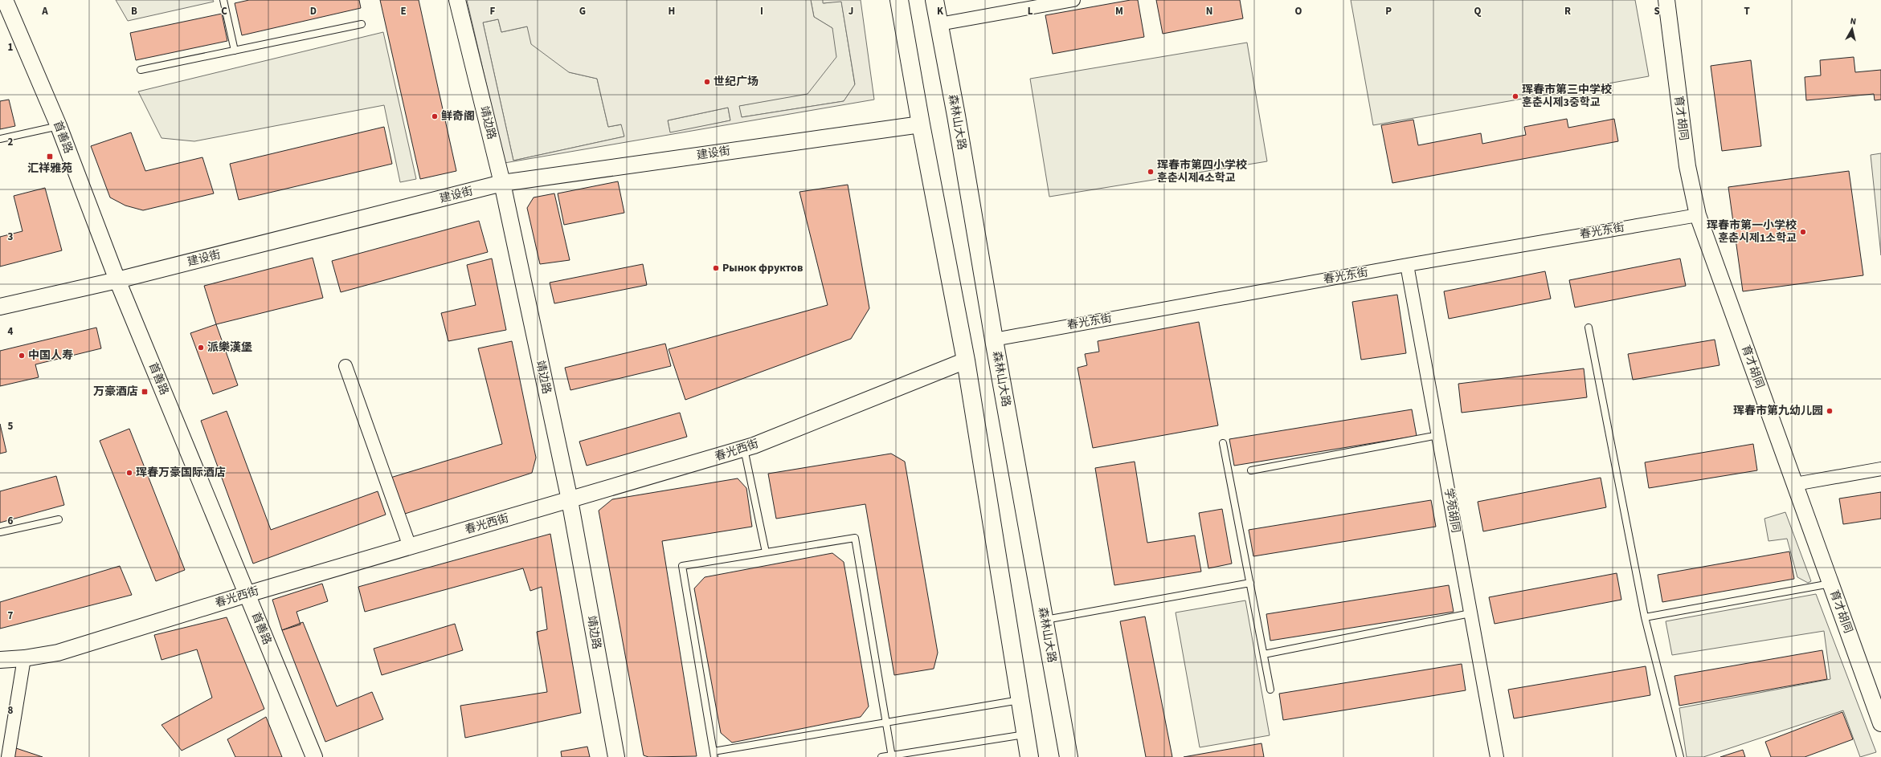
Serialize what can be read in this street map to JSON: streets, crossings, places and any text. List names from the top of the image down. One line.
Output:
{"streets":{"main road":["森林山大路"],"street":["育才胡同","靖边路","首善路","建设街","春光东街","春光西街","学苑胡同"]},"crossings":[["育才胡同","春光东街"],["森林山大路","春光东街"],["靖边路","建设街"],["靖边路","春光西街"],["首善路","建设街"],["首善路","春光西街"],["春光东街","学苑胡同"]],"places":{"other":["世纪广场","珲春市第三中学校 훈춘시제3중학교","鲜奇阁","珲春市第四小学校 훈춘시제4소학교","珲春市第一小学校 훈춘시제1소학교","Рынок фруктов","派樂漢堡","中国人寿","珲春市第九幼儿园","珲春万豪国际酒店"],"transit":["汇祥雅苑","万豪酒店"]},"north":"top","grid":{"columns":["A","B","C","D","E","F","G","H","I","J","K","L","M","N","O","P","Q","R","S","T"],"rows":["1","2","3","4","5","6","7","8"]}}
